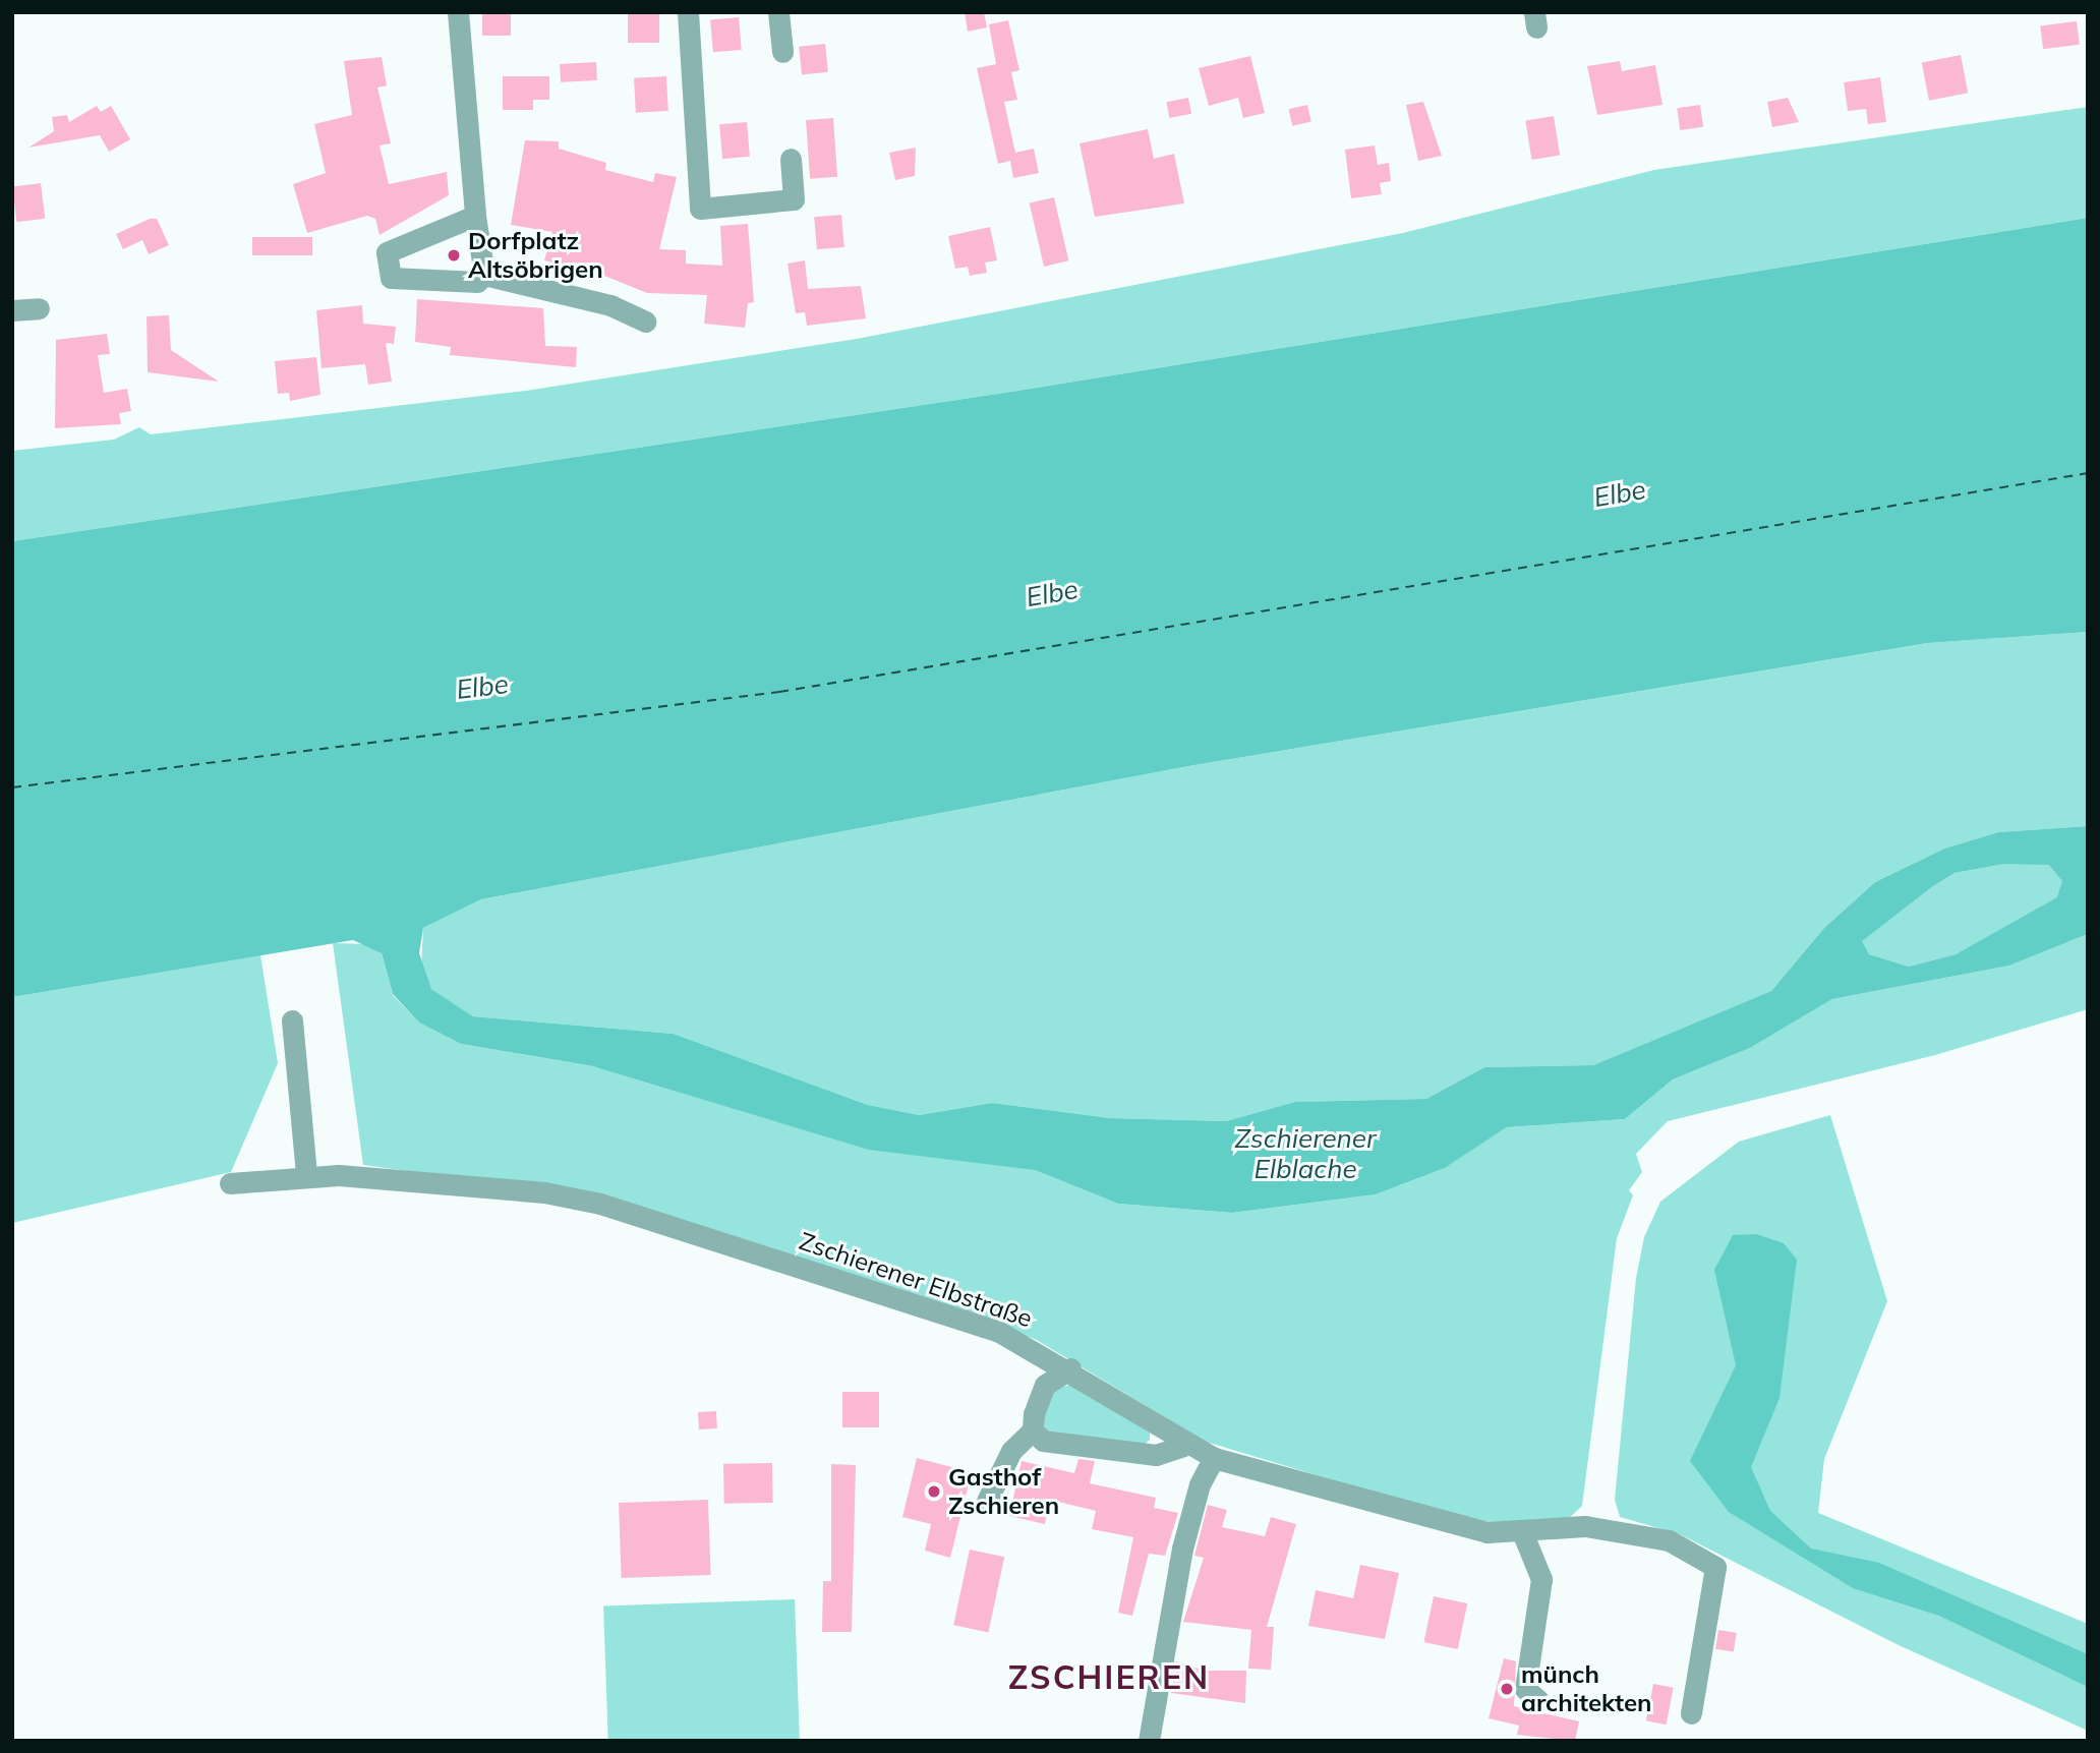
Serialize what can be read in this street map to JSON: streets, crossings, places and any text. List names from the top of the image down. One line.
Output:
{"streets":{"street":["Zschierener Elbstraße"]},"districts":["ZSCHIEREN"],"water":["Elbe","Zschierener Elblache"],"places":["Dorfplatz Altsöbrigen","Gasthof Zschieren","münch architekten"]}
